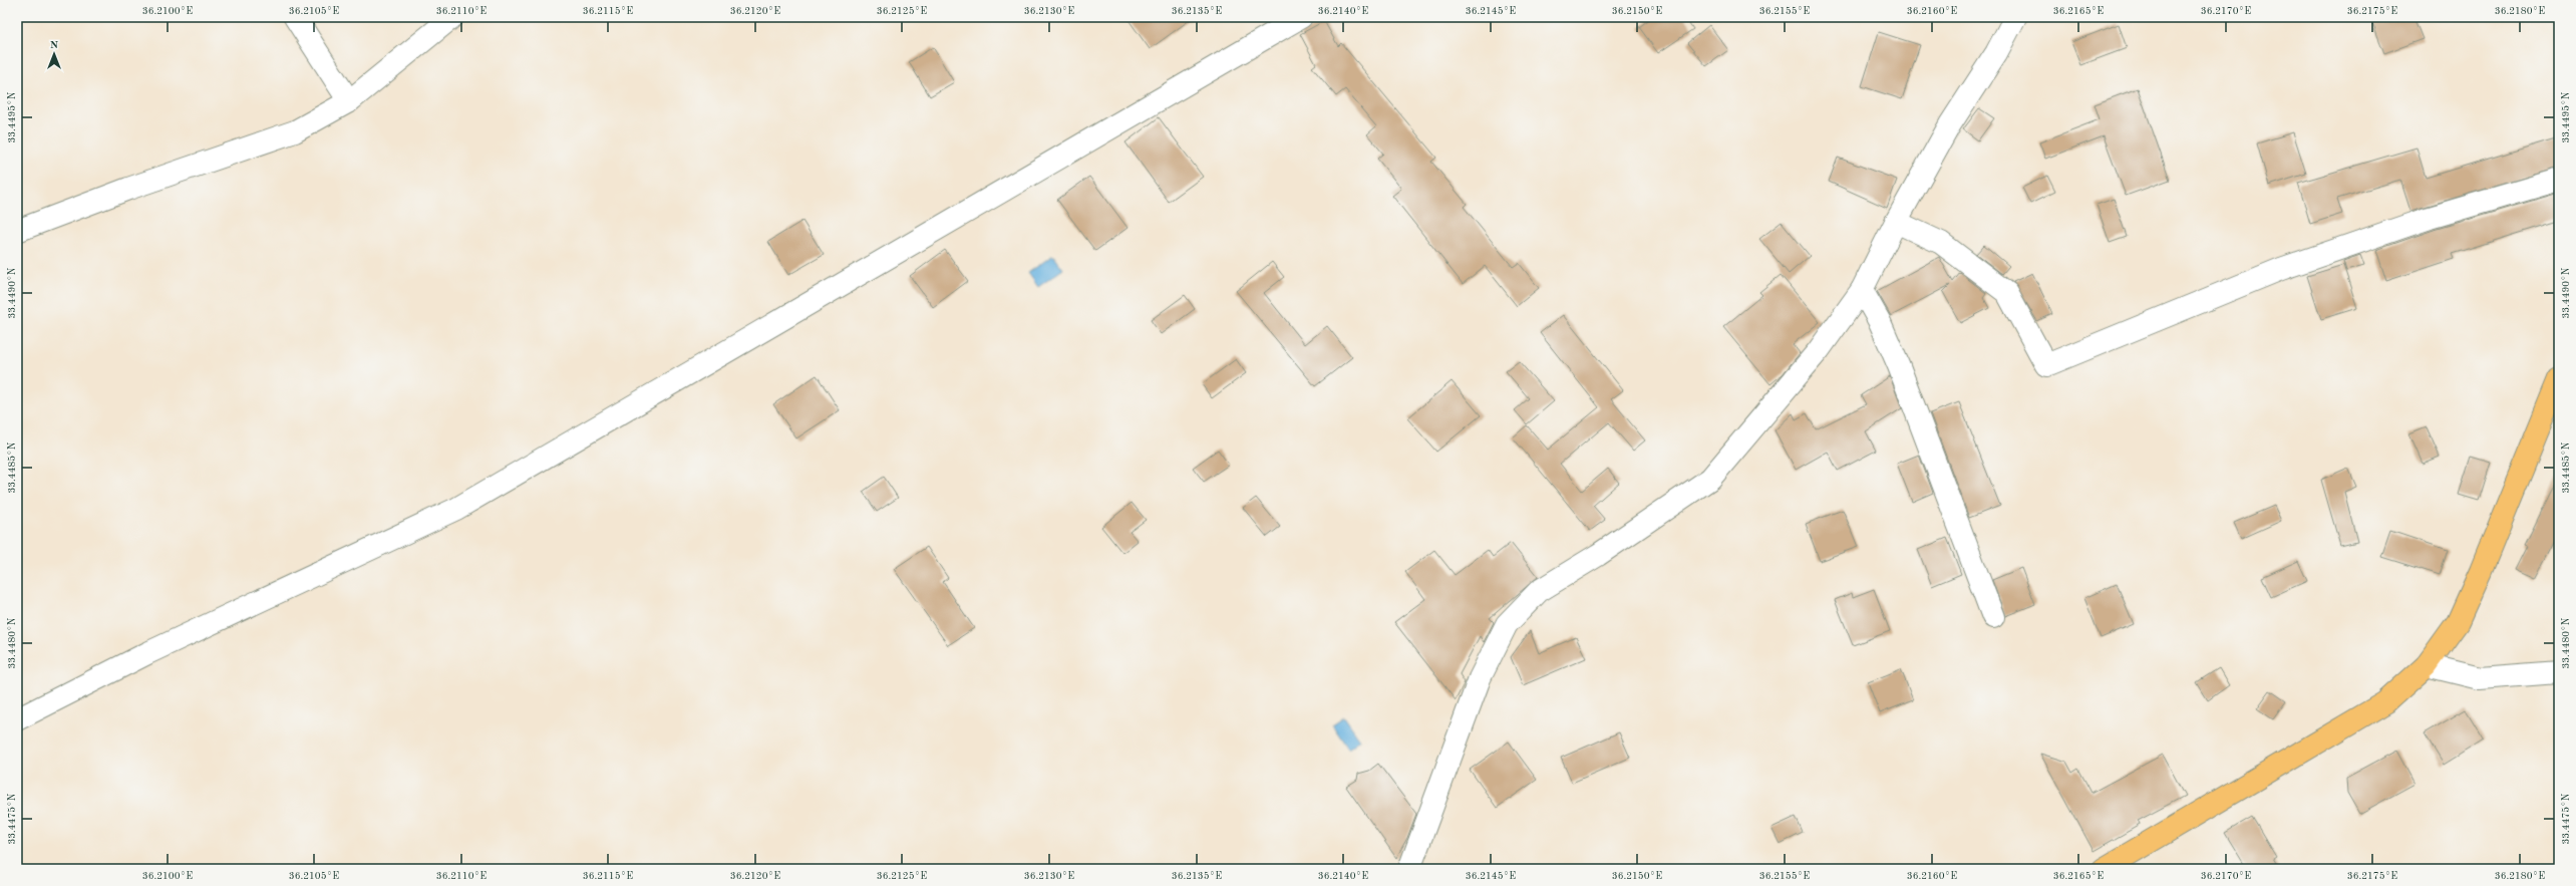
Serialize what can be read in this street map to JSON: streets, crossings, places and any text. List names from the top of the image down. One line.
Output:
{"north":"top","coordinates":["36.2100°E","36.2105°E","36.2110°E","36.2115°E","36.2120°E","36.2125°E","36.2130°E","36.2135°E","36.2140°E","36.2145°E","36.2150°E","36.2155°E","36.2160°E","36.2165°E","36.2170°E","36.2175°E","36.2180°E","33.4495°N","33.4490°N","33.4485°N","33.4480°N","33.4475°N"]}
